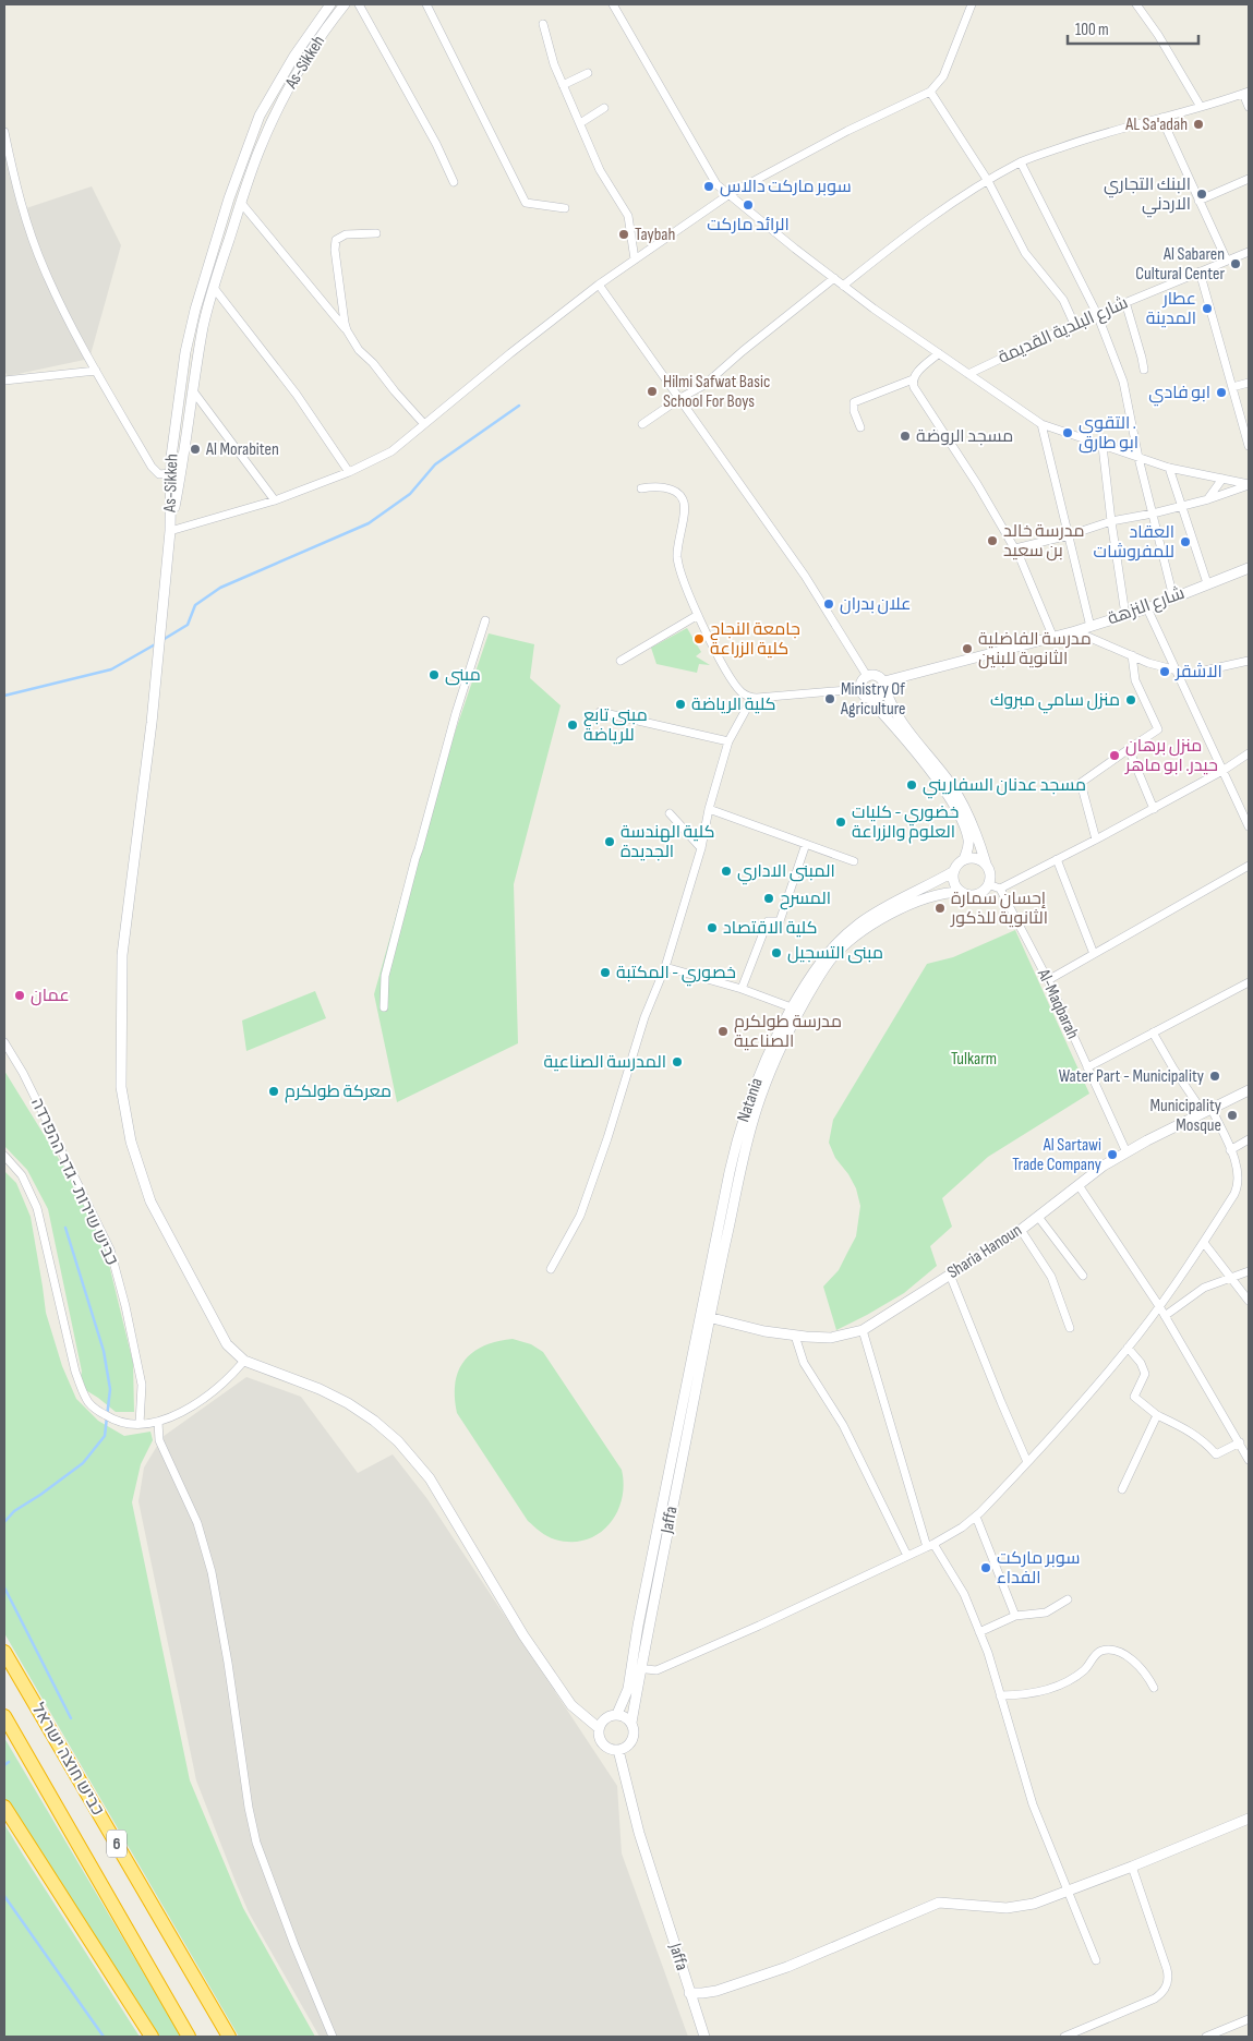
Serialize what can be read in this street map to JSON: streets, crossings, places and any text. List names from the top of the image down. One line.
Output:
{"streets":{"highway":["כביש חוצה ישראל","6"],"street":["As-Sikkeh","شارع البلدية القديمة","شارع النزهة","Al-Maqbarah","Natania","כביש שירות - גדר ההפרדה","Sharia Hanoun","Jaffa"]},"crossings":[["Al-Maqbarah","Sharia Hanoun"],["Natania","Sharia Hanoun"],["Natania","Jaffa"],["Sharia Hanoun","Jaffa"]],"parks":["Tulkarm"],"places":["AL Sa'adah","سوبر ماركت دالاس","البنك التجاري الاردني","الرائد ماركت","Taybah","Al Sabaren Cultural Center","عطار المدينة","Hilmi Safwat Basic School For Boys","ابو فادي","التقوى . ابو طارق","مسجد الروضة","Al Morabiten","مدرسة خالد بن سعيد","العقاد للمفروشات","علان بدران","جامعة النجاح كلية الزراعة","مدرسة الفاضلية الثانوية للبنين","الاشقر","مبنى","Ministry Of Agriculture","منزل سامي مبروك","كلية الرياضة","مبنى تابع للرياضة","منزل برهان حيدر. ابو ماهر","مسجد عدنان السفاريني","خضوري - كليات العلوم والزراعة","كلية الهندسة الجديدة","المبنى الاداري","المسرح","إحسان سمارة الثانوية للذكور","كلية الاقتصاد","مبنى التسجيل","خصوري - المكتبة","عمان","مدرسة طولكرم الصناعية","المدرسة الصناعية","Water Part - Municipality","معركة طولكرم","Municipality Mosque","Al Sartawi Trade Company","سوبر ماركت الفداء"],"scale_bar":"100 m"}
